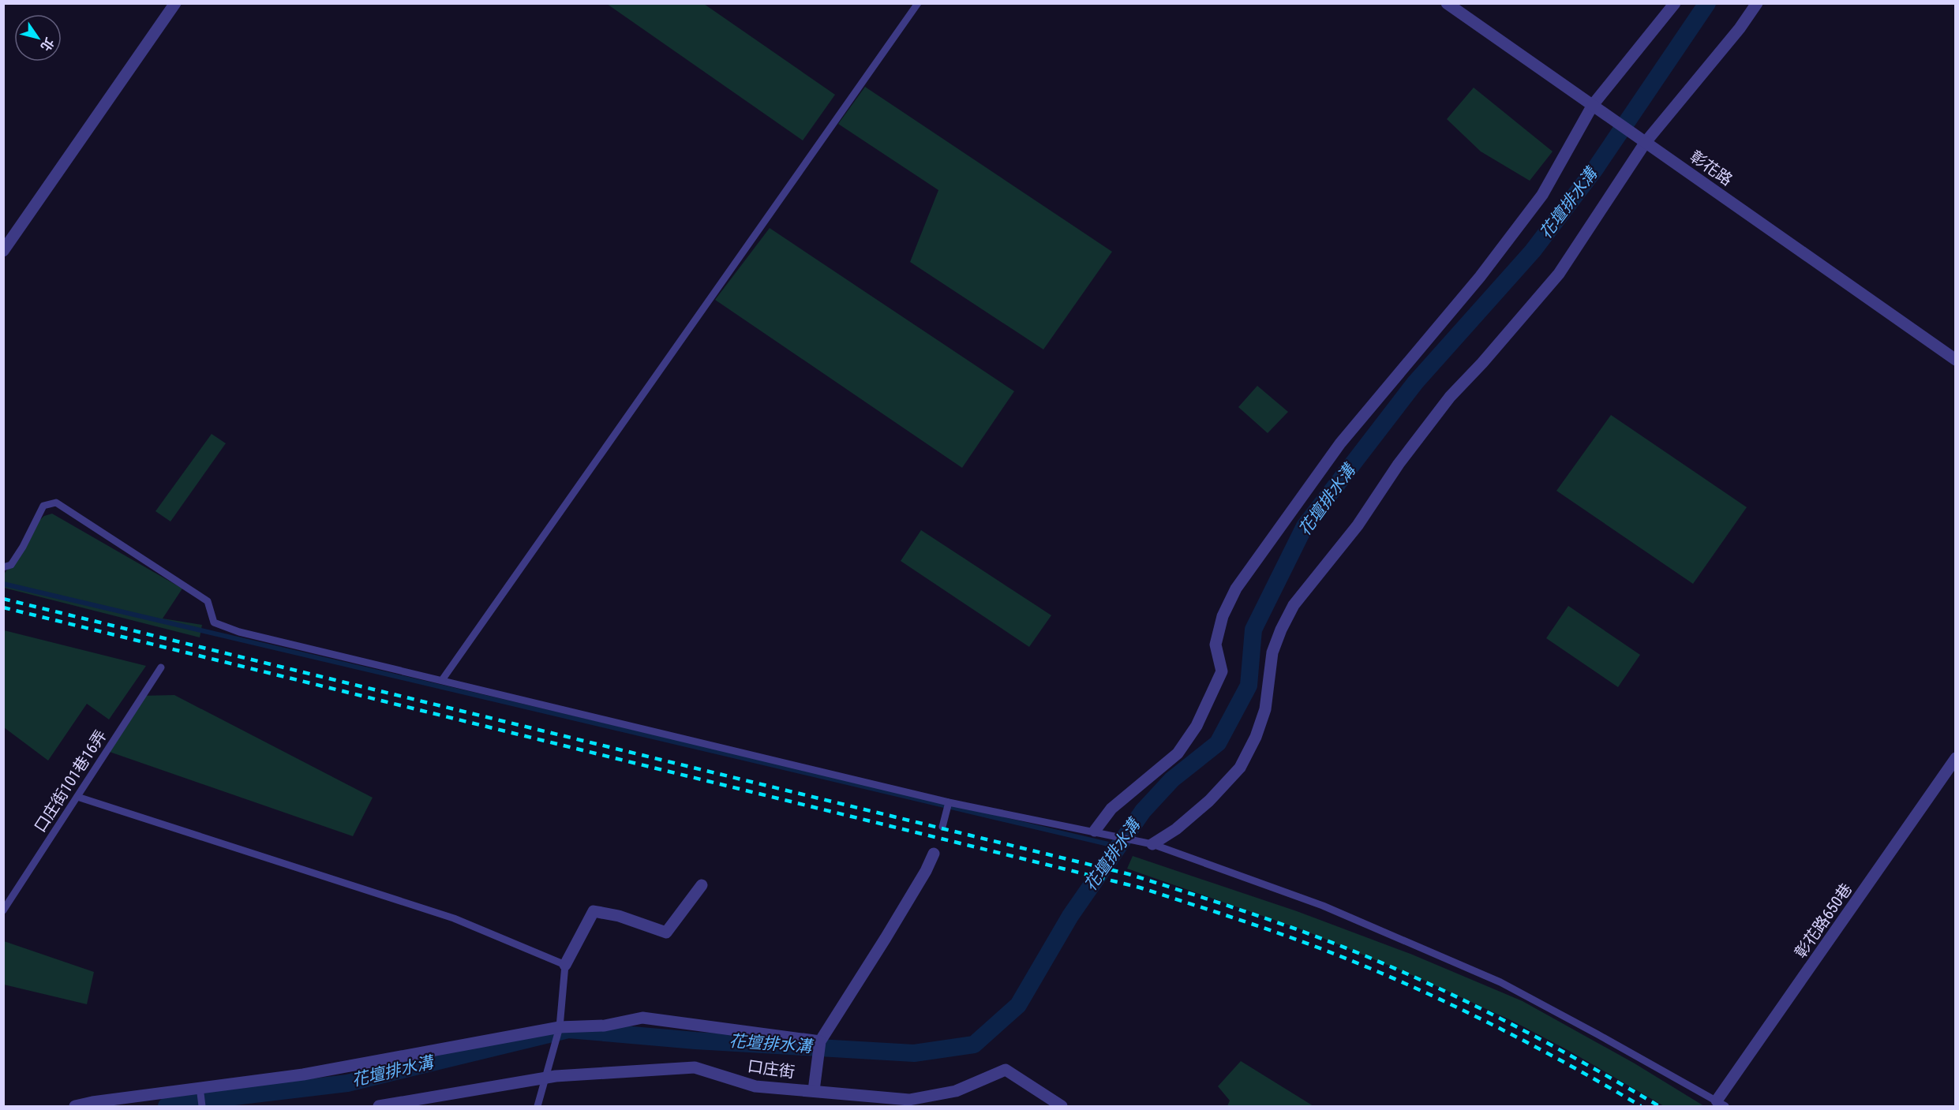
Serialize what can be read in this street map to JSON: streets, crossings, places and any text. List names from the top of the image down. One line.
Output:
{"streets":{"street":["彰花路","彰花路650巷","口庄街"],"lane":["口庄街101巷16弄"]},"water":["花壇排水溝"],"north":"bottom right"}
